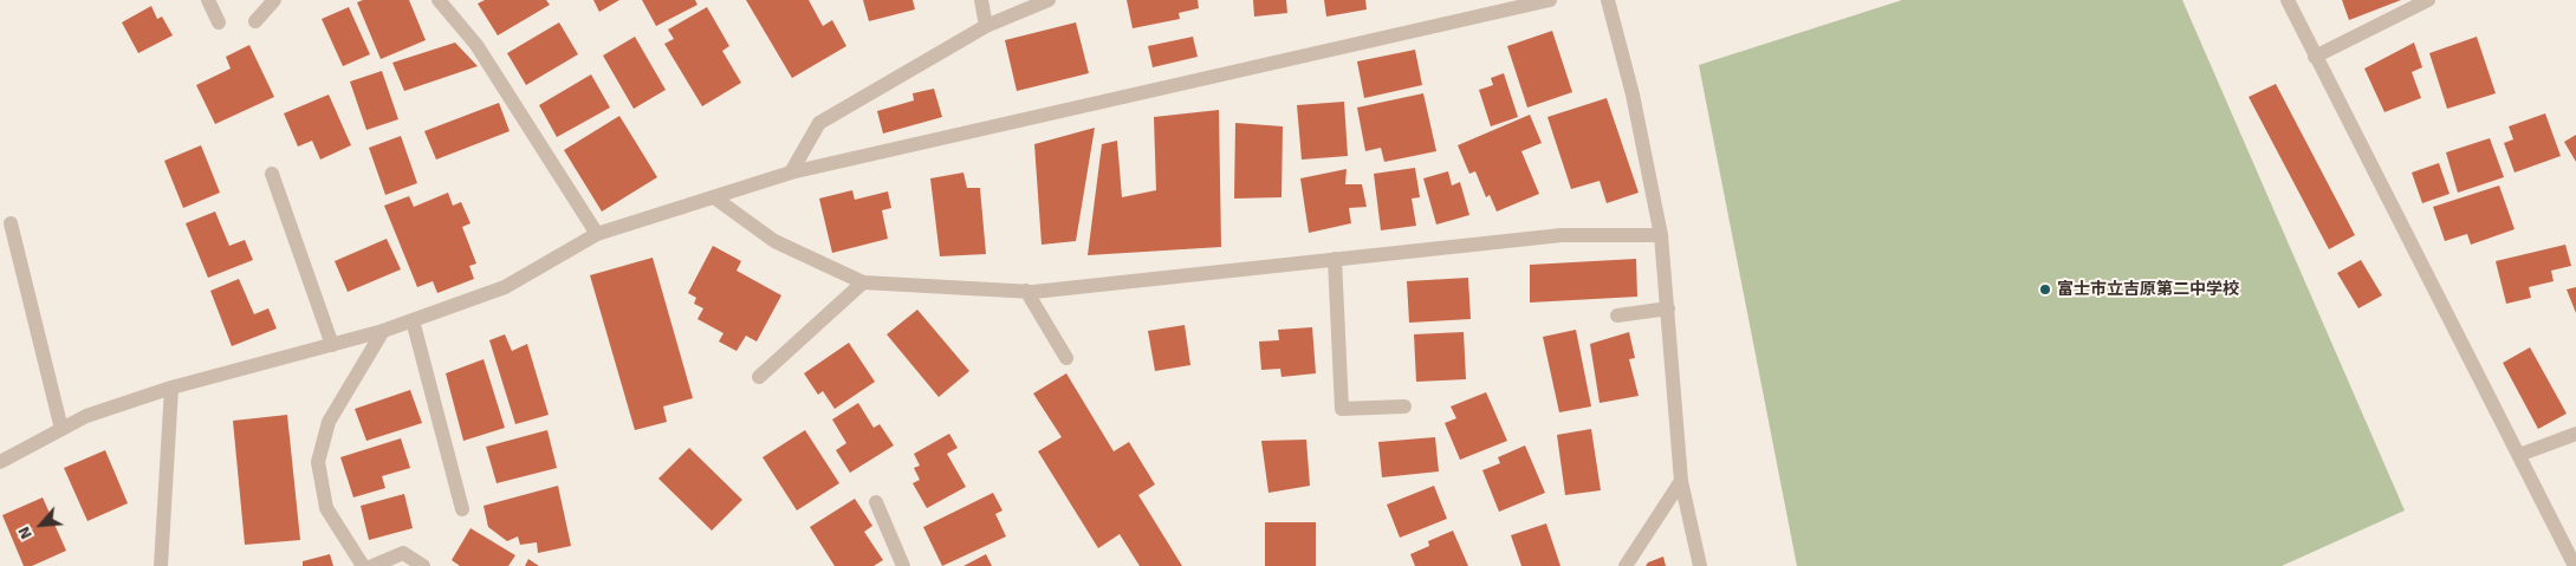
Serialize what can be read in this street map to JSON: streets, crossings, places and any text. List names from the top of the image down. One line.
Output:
{"places":["富士市立吉原第二中学校"],"north":"bottom left"}
